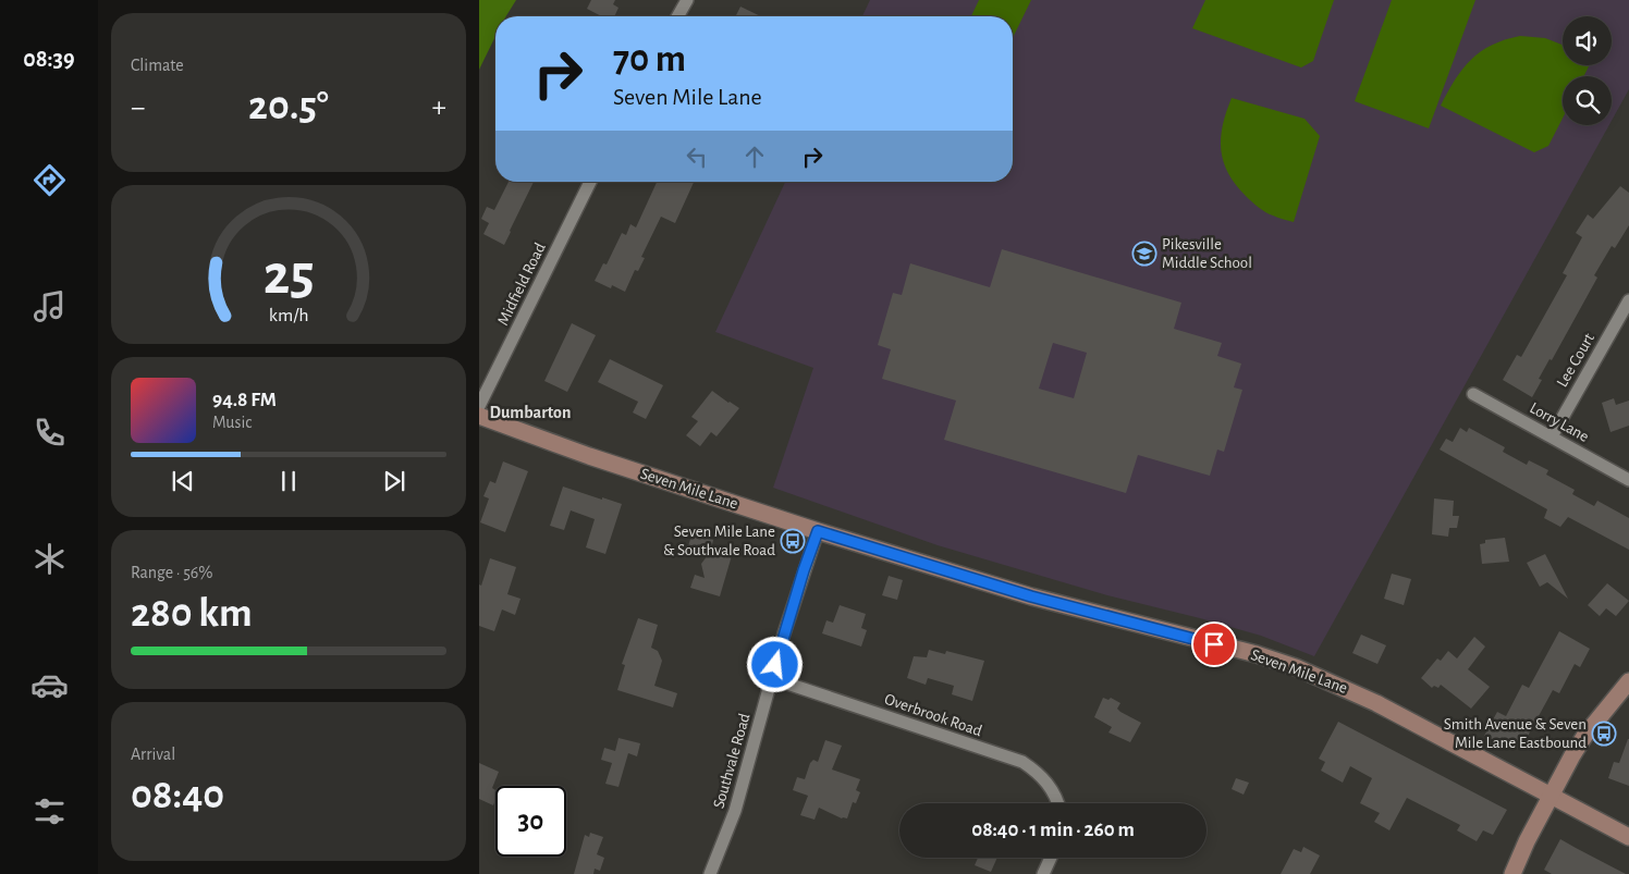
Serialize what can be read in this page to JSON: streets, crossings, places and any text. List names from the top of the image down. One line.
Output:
{"streets":{"street":["Midfield Road","Lee Court","Lorry Lane","Seven Mile Lane","Overbrook Road","Southvale Road"]},"crossings":[["Lee Court","Lorry Lane"],["Seven Mile Lane","Southvale Road"],["Overbrook Road","Southvale Road"]],"districts":["Dumbarton"],"places":{"school or university":["Pikesville Middle School"],"bus stop":["Seven Mile Lane & Southvale Road","Smith Avenue & Seven Mile Lane Eastbound"]},"page":{"tabs":"08:39","tile":["Climate",["Range · 56%","280 km"],["Arrival","08:40"]],"turn":["70 m","Seven Mile Lane"],"heat":["−","20.5°","+"],"song":["94.8 FM","Music"],"limit":"30","trip":"08:40 · 1 min · 260 m","gauge":["25","km/h"]}}
